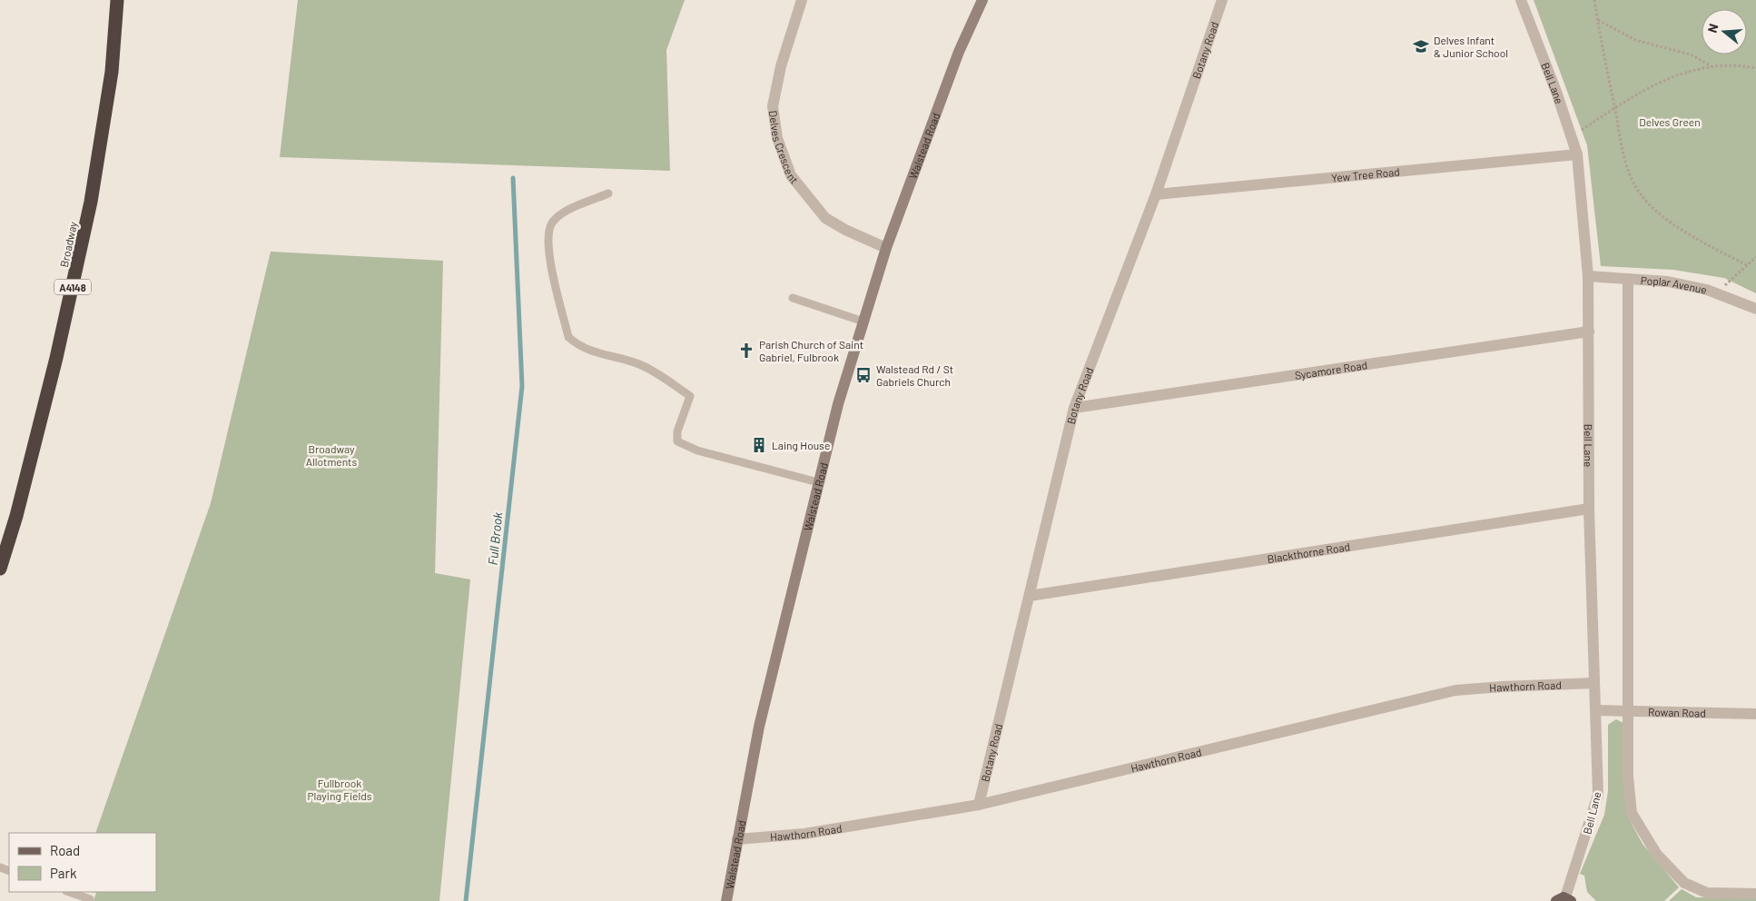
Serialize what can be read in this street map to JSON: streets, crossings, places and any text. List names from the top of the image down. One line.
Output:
{"streets":{"highway":["Broadway","A4148"],"street":["Botany Road","Bell Lane","Walstead Road","Delves Crescent","Yew Tree Road","Poplar Avenue","Sycamore Road","Blackthorne Road","Hawthorn Road","Rowan Road"]},"crossings":[["Botany Road","Yew Tree Road"],["Botany Road","Sycamore Road"],["Botany Road","Blackthorne Road"],["Botany Road","Hawthorn Road"],["Bell Lane","Yew Tree Road"],["Bell Lane","Poplar Avenue"],["Bell Lane","Sycamore Road"],["Bell Lane","Blackthorne Road"],["Bell Lane","Hawthorn Road"],["Bell Lane","Rowan Road"],["Walstead Road","Delves Crescent"],["Walstead Road","Hawthorn Road"]],"water":["Full Brook"],"parks":["Delves Green","Broadway Allotments","Fullbrook Playing Fields"],"places":{"school or university":["Delves Infant & Junior School"],"church":["Parish Church of Saint Gabriel, Fulbrook"],"bus stop":["Walstead Rd / St Gabriels Church"],"building":["Laing House"]},"legend":["Road","Park"],"north":"left"}
